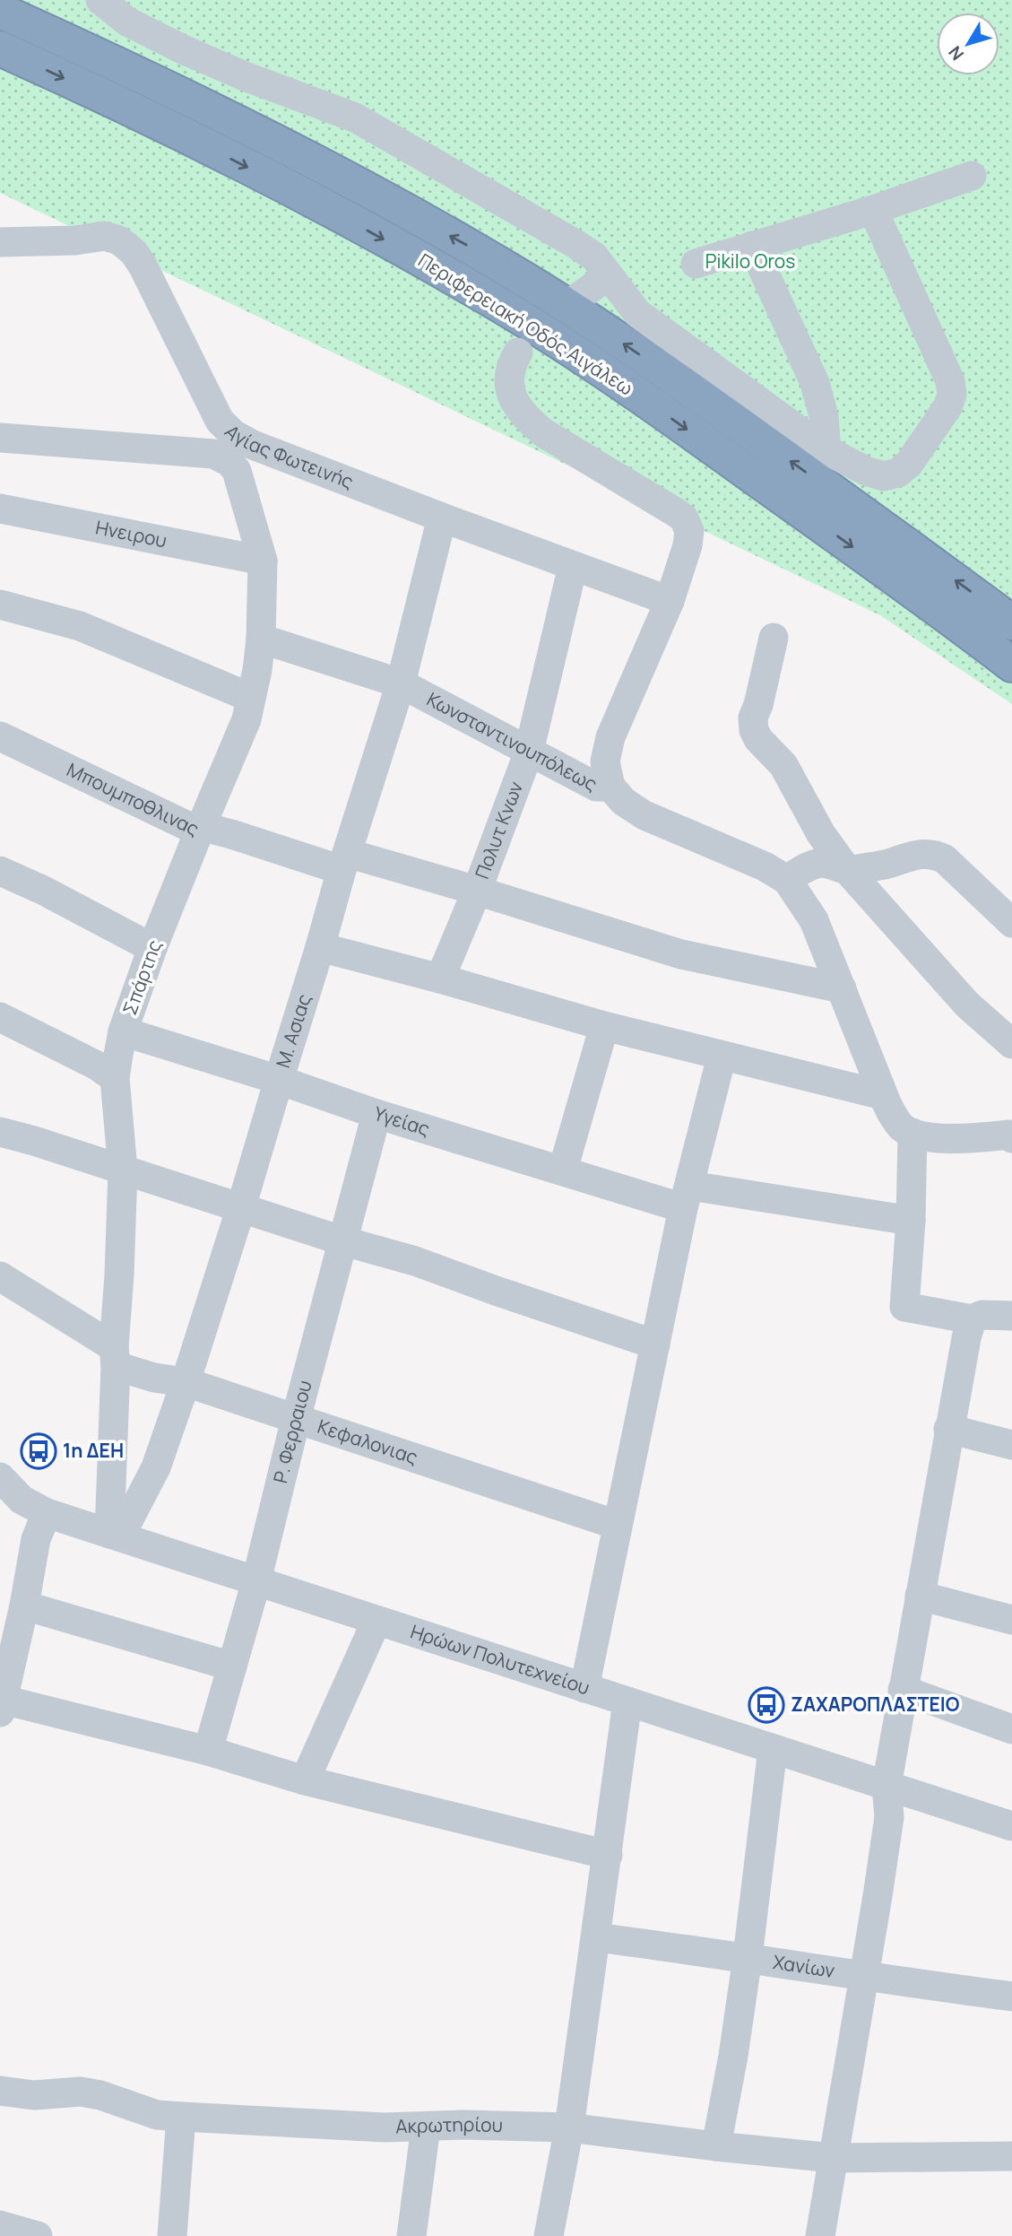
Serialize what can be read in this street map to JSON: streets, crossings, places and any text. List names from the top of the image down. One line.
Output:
{"streets":{"highway":["Περιφερειακή Οδός Αιγάλεω"],"street":["Αγίας Φωτεινής","Ηνειρου","Κωνσταντινουπόλεως","Μπουμποθλινας","Πολυτ Κνων","Σπάρτης","Μ. Ασιας","Υγείας","Ρ. Φερραιου","Κεφαλονιας","Ηρώων Πολυτεχνείου","Χανίων","Ακρωτηρίου"]},"crossings":[["Αγίας Φωτεινής","Πολυτ Κνων"],["Αγίας Φωτεινής","Μ. Ασιας"],["Ηνειρου","Σπάρτης"],["Κωνσταντινουπόλεως","Πολυτ Κνων"],["Κωνσταντινουπόλεως","Σπάρτης"],["Κωνσταντινουπόλεως","Μ. Ασιας"],["Μπουμποθλινας","Πολυτ Κνων"],["Μπουμποθλινας","Σπάρτης"],["Μπουμποθλινας","Μ. Ασιας"],["Σπάρτης","Μ. Ασιας"],["Σπάρτης","Υγείας"],["Σπάρτης","Κεφαλονιας"],["Σπάρτης","Ηρώων Πολυτεχνείου"],["Μ. Ασιας","Υγείας"],["Μ. Ασιας","Κεφαλονιας"],["Μ. Ασιας","Ηρώων Πολυτεχνείου"],["Υγείας","Ρ. Φερραιου"],["Ρ. Φερραιου","Κεφαλονιας"],["Ρ. Φερραιου","Ηρώων Πολυτεχνείου"]],"parks":["Pikilo Oros"],"places":{"bus stop":["1η ΔΕΗ","ΖΑΧΑΡΟΠΛΑΣΤΕΙΟ"]},"north":"bottom left"}
